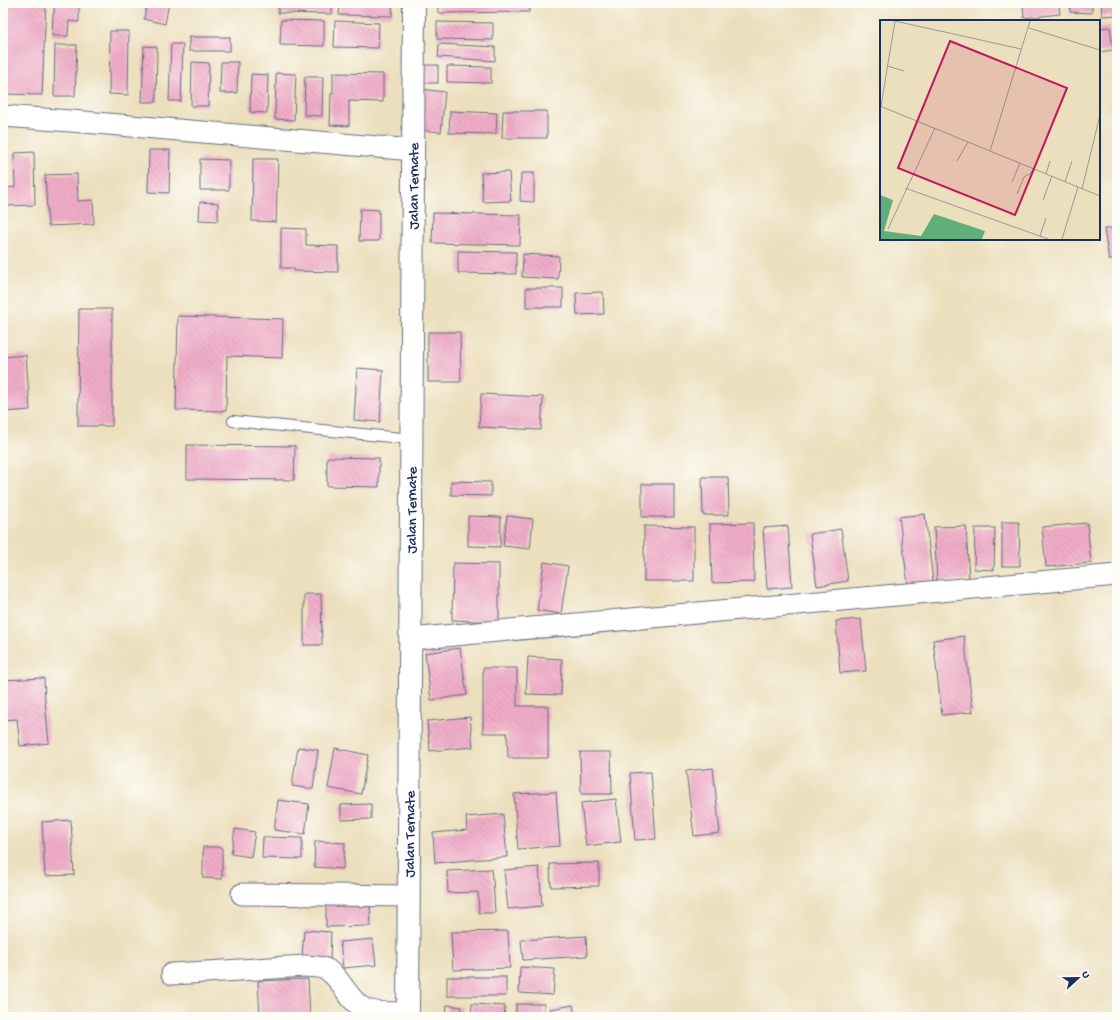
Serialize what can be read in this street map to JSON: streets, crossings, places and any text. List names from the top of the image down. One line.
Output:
{"streets":{"street":["Jalan Ternate"]},"north":"right"}
